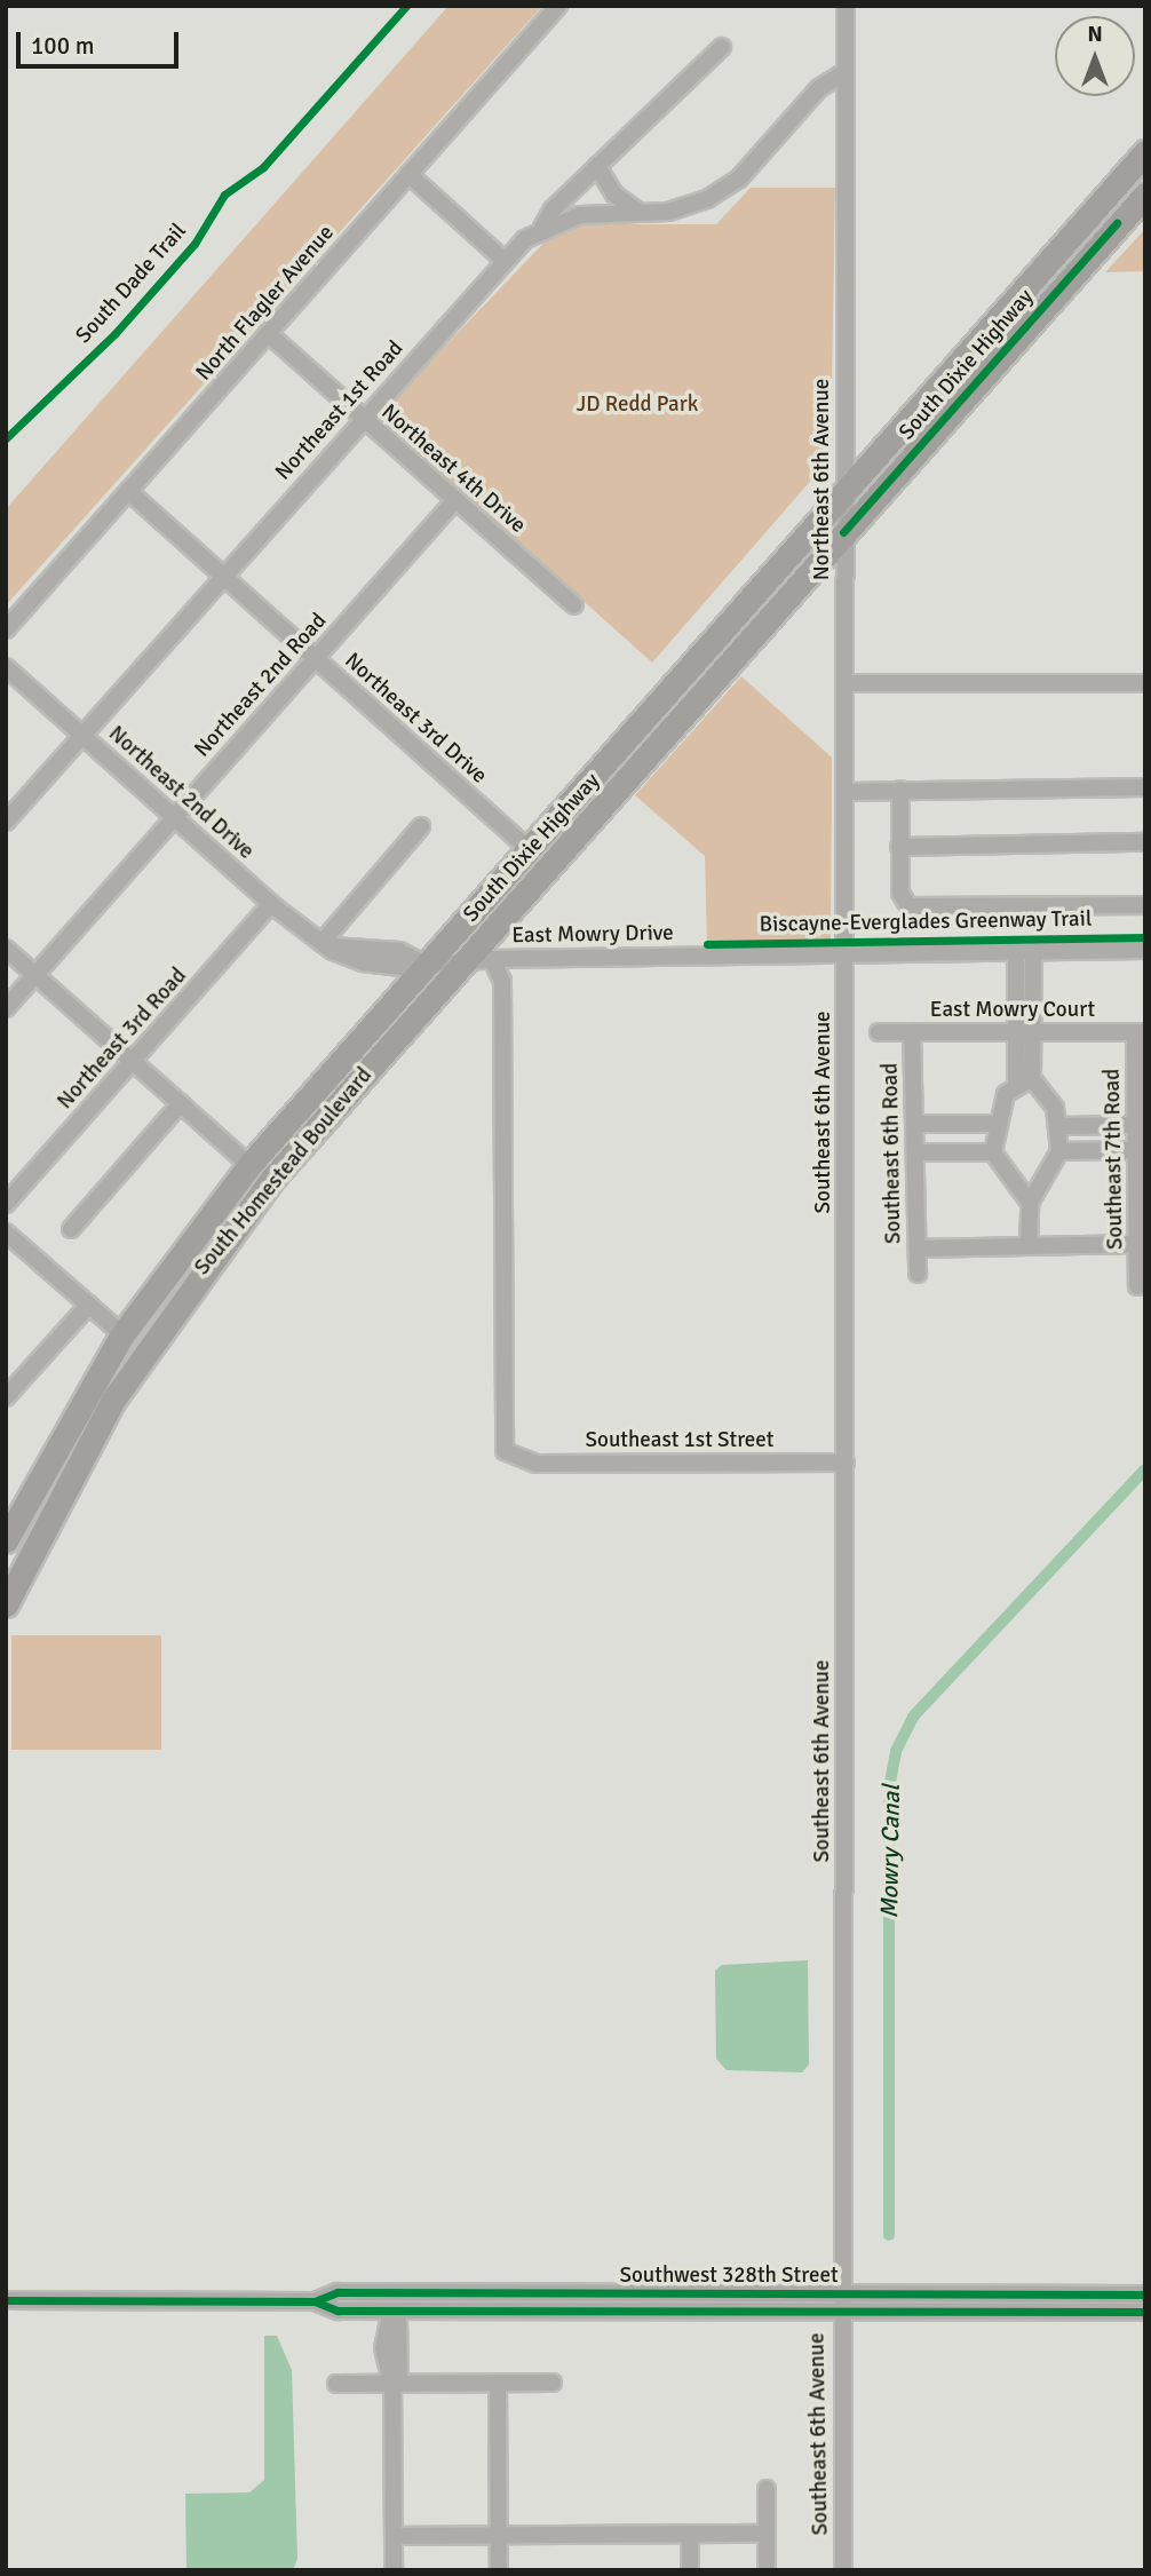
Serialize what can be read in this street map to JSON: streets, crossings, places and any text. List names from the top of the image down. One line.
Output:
{"streets":{"highway":["South Dixie Highway","South Homestead Boulevard"],"street":["North Flagler Avenue","Northeast 1st Road","Northeast 4th Drive","Northeast 6th Avenue","Northeast 2nd Road","Northeast 3rd Drive","Northeast 2nd Drive","East Mowry Drive","East Mowry Court","Northeast 3rd Road","Southeast 6th Avenue","Southeast 6th Road","Southeast 7th Road","Southeast 1st Street","Southwest 328th Street"],"cycle path":["South Dade Trail","Biscayne-Everglades Greenway Trail"]},"crossings":[["North Flagler Avenue","Northeast 4th Drive"],["North Flagler Avenue","Northeast 3rd Drive"],["South Dixie Highway","Northeast 6th Avenue"],["South Dixie Highway","Northeast 3rd Drive"],["South Dixie Highway","East Mowry Drive"],["South Dixie Highway","South Homestead Boulevard"],["Northeast 1st Road","Northeast 4th Drive"],["Northeast 1st Road","Northeast 3rd Drive"],["Northeast 1st Road","Northeast 2nd Drive"],["Northeast 4th Drive","Northeast 2nd Road"],["Northeast 6th Avenue","East Mowry Drive"],["Northeast 6th Avenue","Southeast 6th Avenue"],["Northeast 2nd Road","Northeast 3rd Drive"],["Northeast 2nd Road","Northeast 2nd Drive"],["Northeast 2nd Drive","Northeast 3rd Road"],["East Mowry Drive","Southeast 6th Avenue"],["East Mowry Drive","South Homestead Boulevard"],["East Mowry Court","Southeast 6th Road"],["East Mowry Court","Southeast 7th Road"],["Southeast 6th Avenue","Southeast 1st Street"],["Southeast 6th Avenue","Southwest 328th Street"]],"water":["Mowry Canal"],"parks":["JD Redd Park"],"scale_bar":"100 m","north":"top"}
